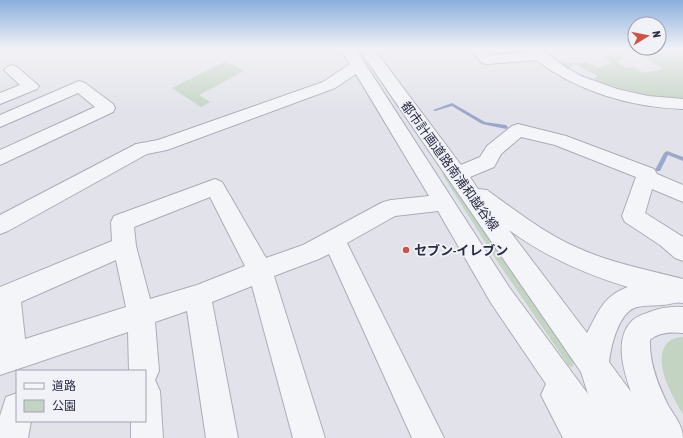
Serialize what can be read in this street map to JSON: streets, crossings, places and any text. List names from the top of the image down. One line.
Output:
{"streets":{"street":["都市計画道路南浦和越谷線"]},"places":["セブン-イレブン"],"legend":["道路","公園"],"north":"right"}
